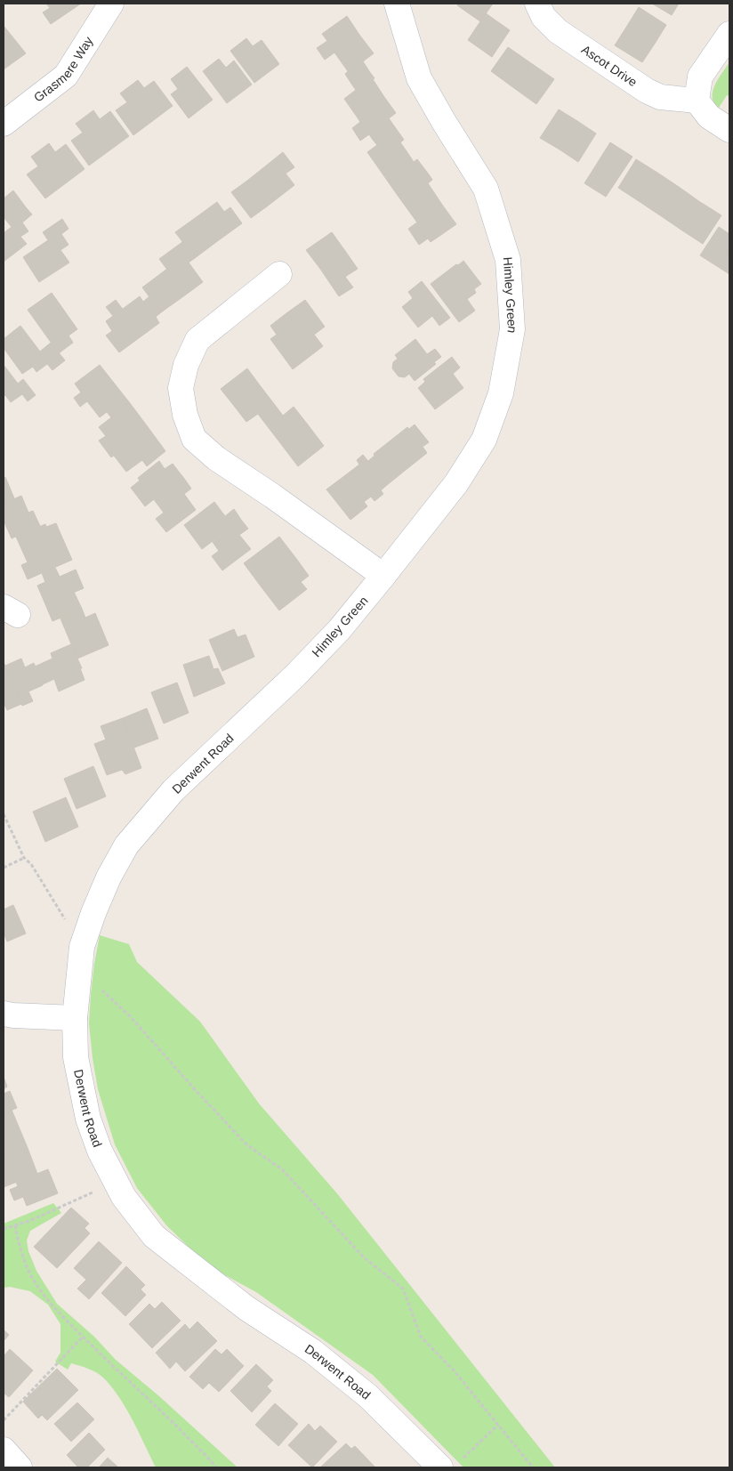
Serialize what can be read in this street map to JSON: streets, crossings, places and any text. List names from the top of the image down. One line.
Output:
{"streets":{"street":["Ascot Drive","Grasmere Way","Himley Green","Derwent Road"]},"crossings":[["Himley Green","Derwent Road"]]}
